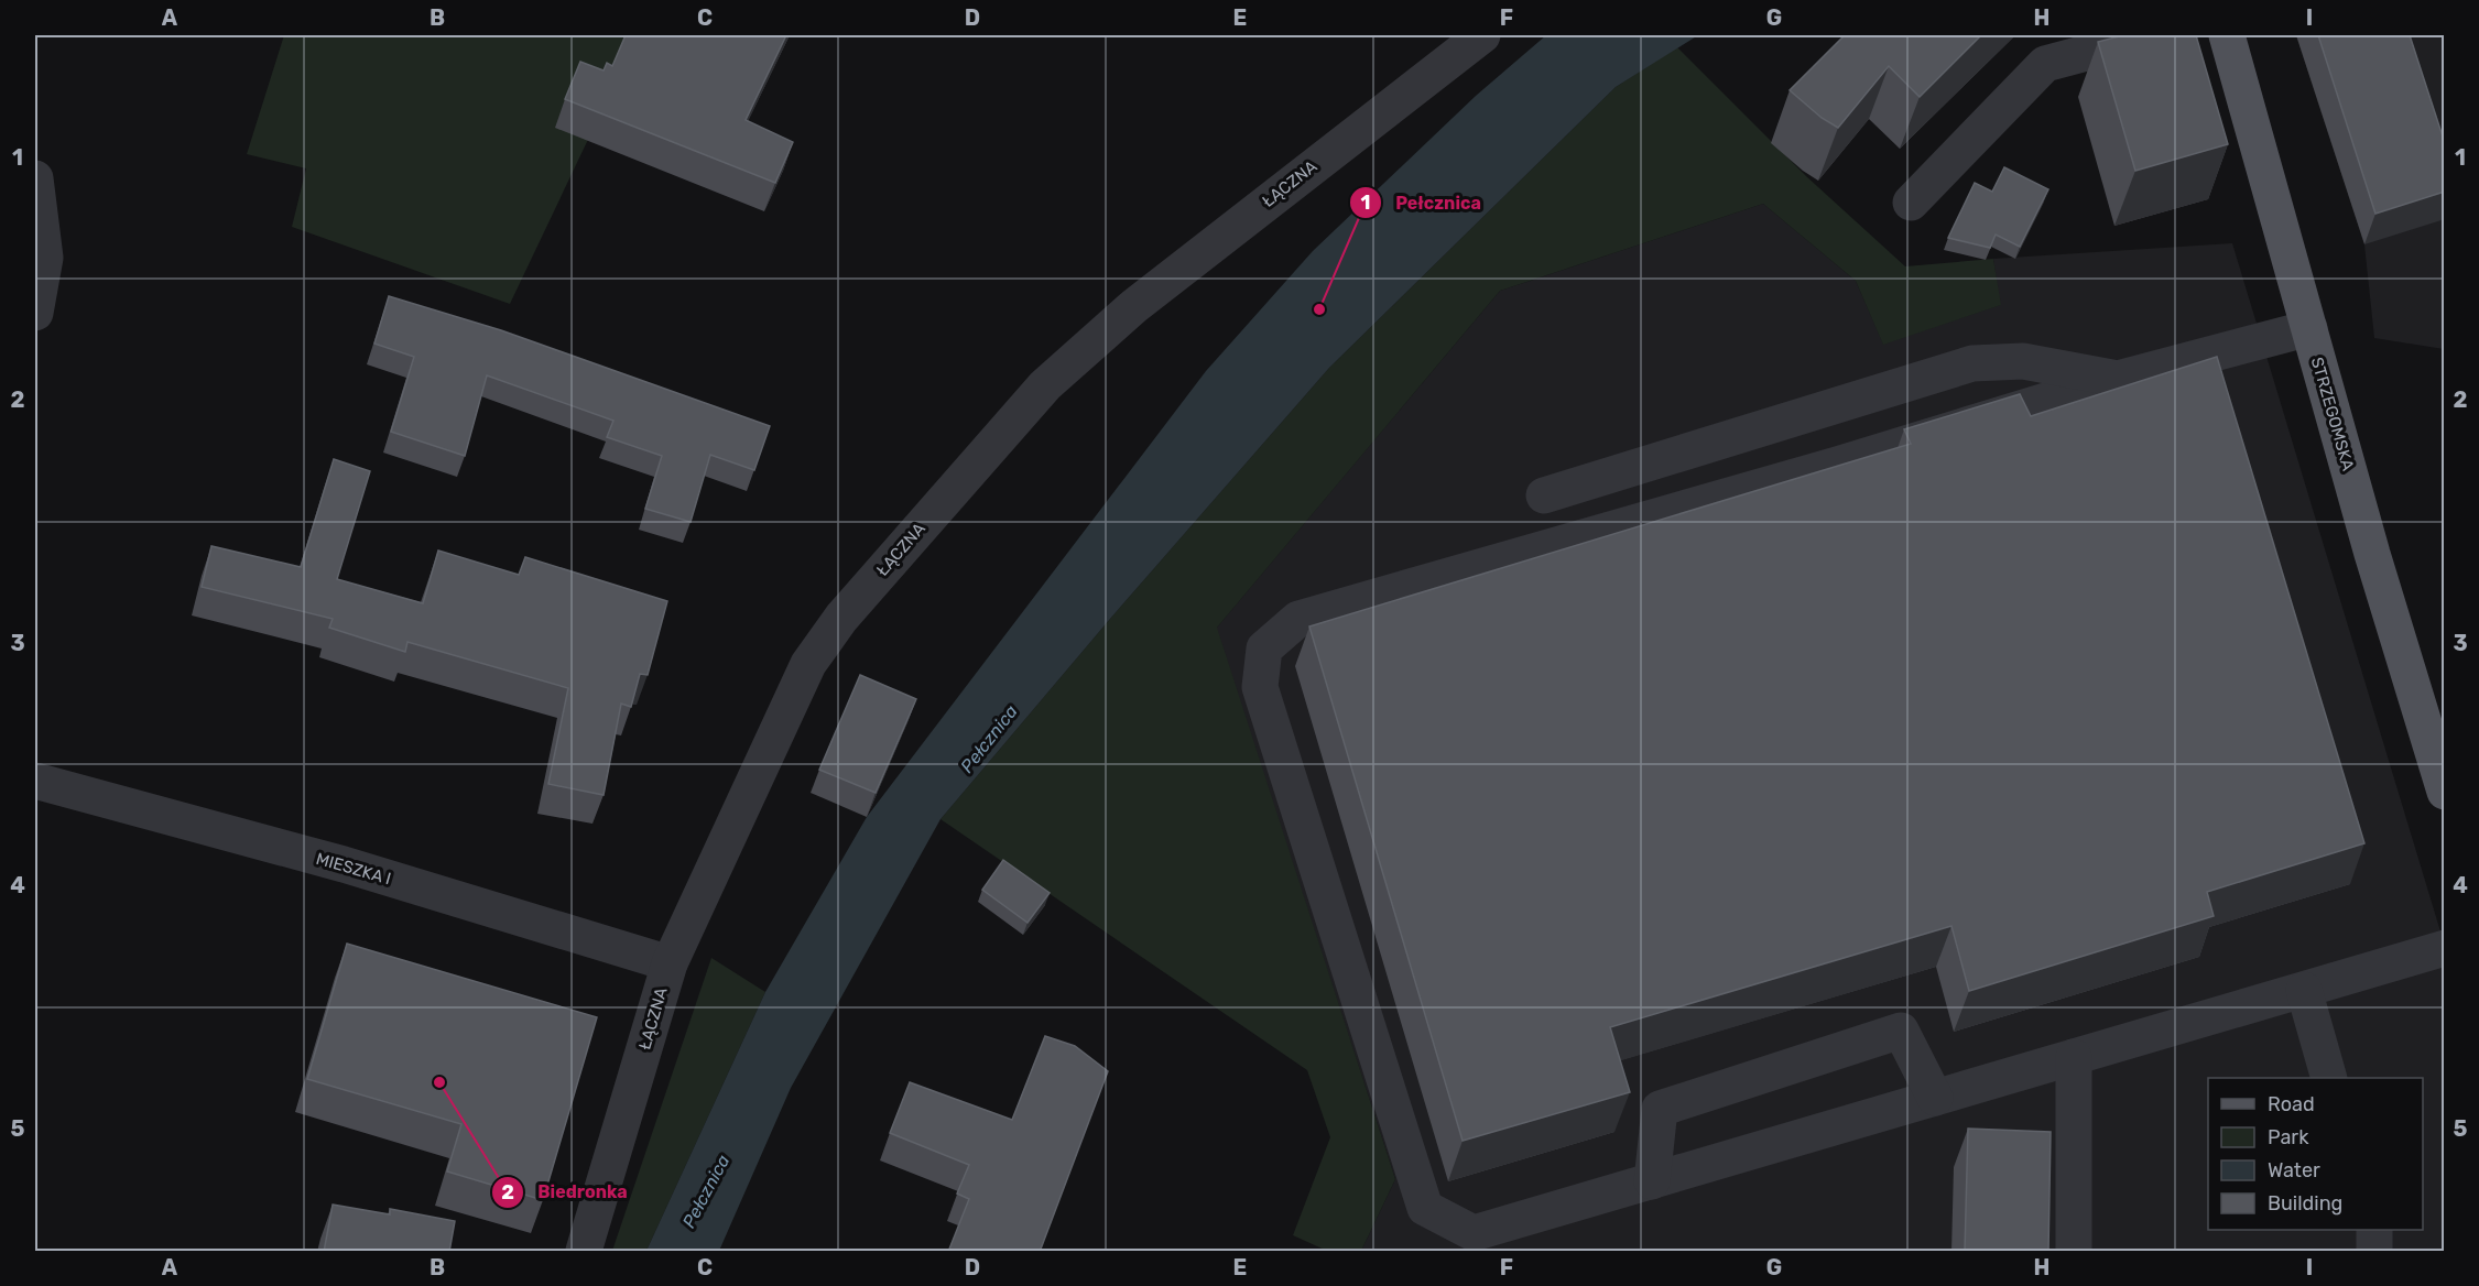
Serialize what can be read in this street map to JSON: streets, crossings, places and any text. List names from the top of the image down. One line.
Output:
{"streets":{"main road":["STRZEGOMSKA"],"street":["ŁĄCZNA","MIESZKA I"]},"crossings":[["ŁĄCZNA","MIESZKA I"]],"water":["Pełcznica"],"places":["Pełcznica","Biedronka"],"legend":["Road","Park","Water","Building"],"grid":{"columns":["A","B","C","D","E","F","G","H","I"],"rows":["1","2","3","4","5"]}}
